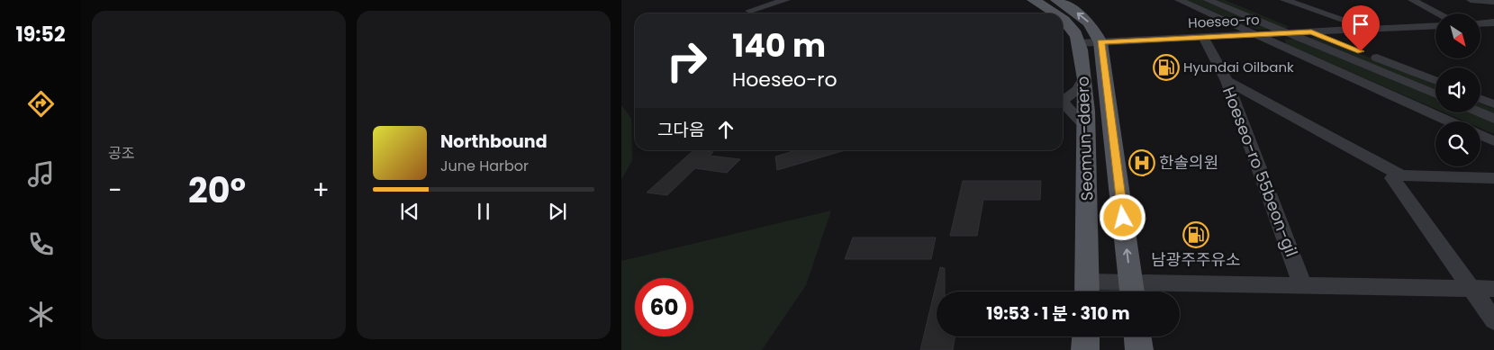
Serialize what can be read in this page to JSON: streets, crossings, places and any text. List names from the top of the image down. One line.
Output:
{"streets":{"main road":["Seomun-daero"],"street":["Hoeseo-ro","Hoeseo-ro 55beon-gil"]},"crossings":[["Hoeseo-ro","Seomun-daero"],["Hoeseo-ro","Hoeseo-ro 55beon-gil"]],"places":{"fuel station":["Hyundai Oilbank","남광주주유소"],"hospital":["한솔의원"]},"north":"bottom right","page":{"tabs":"19:52","tile":"공조","turn":["140 m","Hoeseo-ro"],"then":"그다음","song":["Northbound","June Harbor"],"heat":["−","20°","+"],"limit":"60","trip":"19:53 · 1 분 · 310 m"}}
